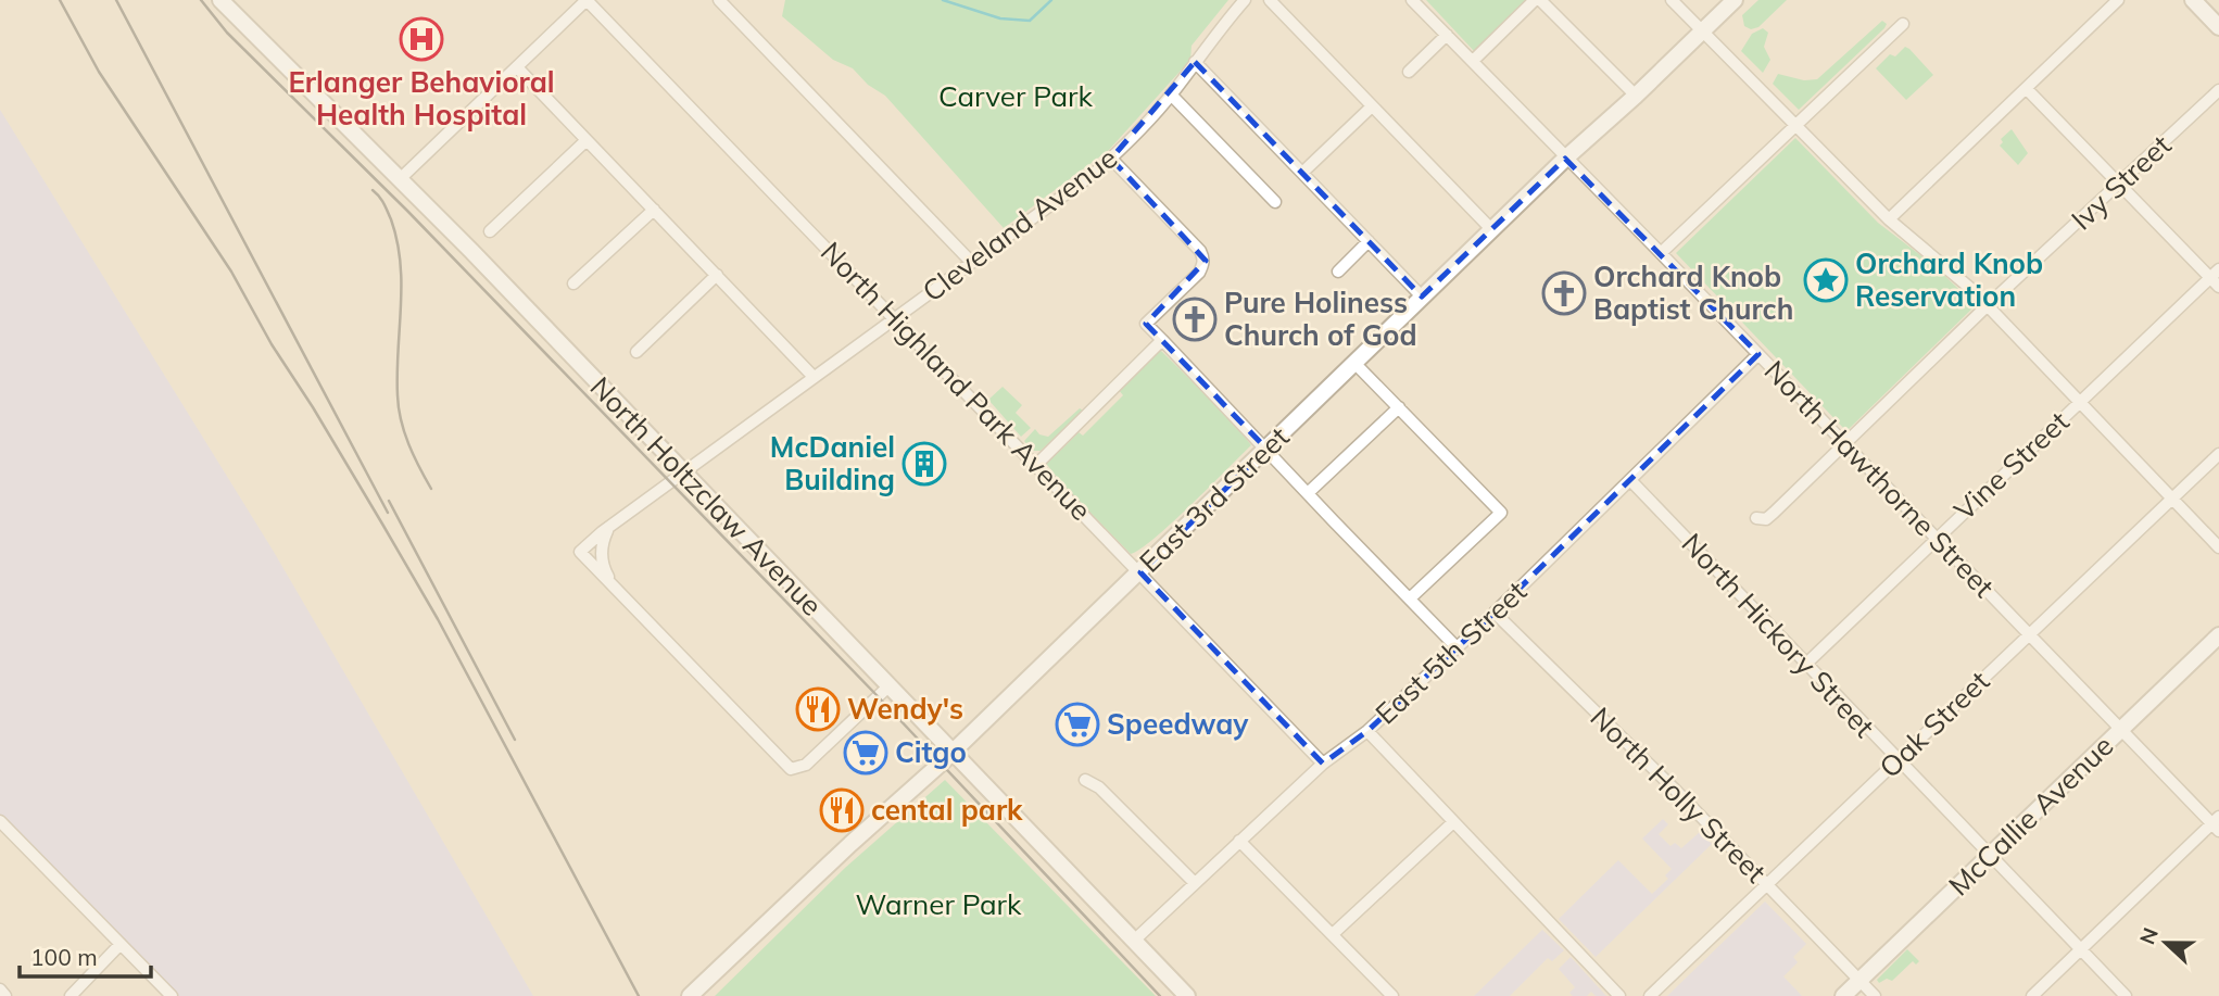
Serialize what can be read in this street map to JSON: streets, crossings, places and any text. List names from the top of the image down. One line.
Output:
{"streets":{"main road":["North Holtzclaw Avenue","East 3rd Street","McCallie Avenue"],"street":["Ivy Street","Cleveland Avenue","North Highland Park Avenue","Vine Street","North Hawthorne Street","North Hickory Street","East 5th Street","Oak Street","North Holly Street"]},"crossings":[["Ivy Street","North Hawthorne Street"],["Cleveland Avenue","North Highland Park Avenue"],["Cleveland Avenue","North Holtzclaw Avenue"],["North Highland Park Avenue","East 3rd Street"],["North Highland Park Avenue","East 5th Street"],["Vine Street","North Hawthorne Street"],["Vine Street","North Hickory Street"],["North Hawthorne Street","East 3rd Street"],["North Hawthorne Street","East 5th Street"],["North Hawthorne Street","Oak Street"],["North Hawthorne Street","McCallie Avenue"],["North Holtzclaw Avenue","East 3rd Street"],["North Holtzclaw Avenue","East 5th Street"],["North Hickory Street","East 5th Street"],["North Hickory Street","Oak Street"],["North Hickory Street","McCallie Avenue"],["East 5th Street","North Holly Street"],["Oak Street","North Holly Street"],["North Holly Street","McCallie Avenue"]],"parks":["Carver Park","Warner Park"],"places":{"hospital":["Erlanger Behavioral Health Hospital"],"place":["Orchard Knob Reservation"],"church":["Orchard Knob Baptist Church","Pure Holiness Church of God"],"building":["McDaniel Building"],"restaurant":["Wendy's","cental park"],"supermarket":["Speedway","Citgo"]},"scale_bar":"100 m","north":"left"}
